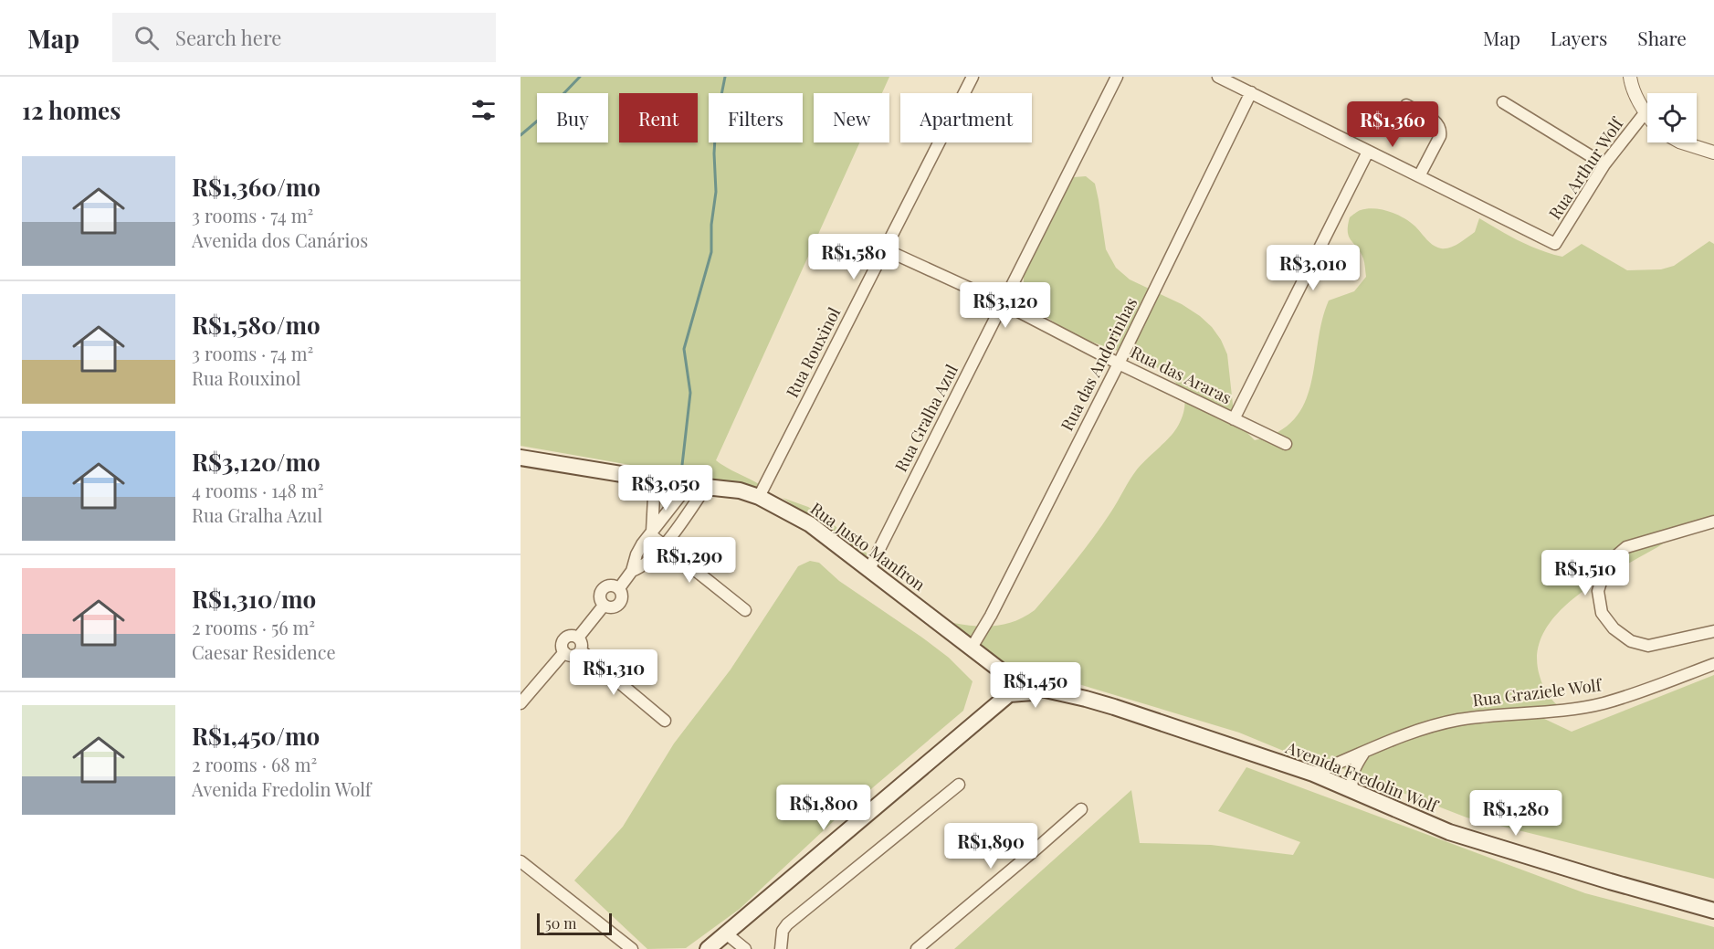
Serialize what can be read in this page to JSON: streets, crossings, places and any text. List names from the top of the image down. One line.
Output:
{"streets":{"main road":["Rua Justo Manfron","Avenida Fredolin Wolf"],"street":["Rua Arthur Wolf","Rua Rouxinol","Rua das Andorinhas","Rua das Araras","Rua Gralha Azul","Rua Graziele Wolf"]},"crossings":[["Rua Rouxinol","Rua das Araras"],["Rua Rouxinol","Rua Justo Manfron"],["Rua das Andorinhas","Rua das Araras"],["Rua das Andorinhas","Rua Justo Manfron"],["Rua das Araras","Rua Gralha Azul"],["Rua Gralha Azul","Rua Justo Manfron"],["Rua Justo Manfron","Avenida Fredolin Wolf"],["Rua Graziele Wolf","Avenida Fredolin Wolf"]],"scale_bar":"50 m","page":{"header":"Map","search":"Search here","nav":["Map","Layers","Share"],"heading":"12 homes","chip":["Buy","Rent","Filters","New","Apartment"],"price":["R$1,360","R$1,580","R$3,010","R$3,120","R$3,050","R$1,290","R$1,510","R$1,310","R$1,450","R$1,800","R$1,280","R$1,890"],"list":[{"name":"R$1,360/mo","note":"3 rooms · 74 m² · Avenida dos Canários"},{"name":"R$1,580/mo","note":"3 rooms · 74 m² · Rua Rouxinol"},{"name":"R$3,120/mo","note":"4 rooms · 148 m² · Rua Gralha Azul"},{"name":"R$1,310/mo","note":"2 rooms · 56 m² · Caesar Residence"},{"name":"R$1,450/mo","note":"2 rooms · 68 m² · Avenida Fredolin Wolf"}],"scale":"50 m"}}
